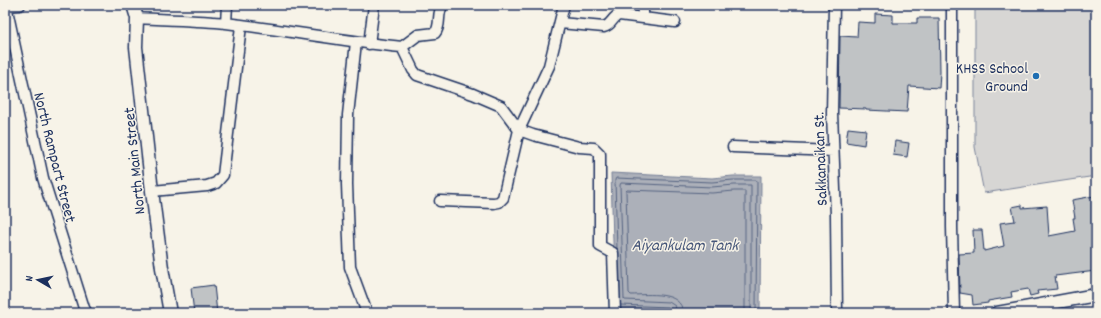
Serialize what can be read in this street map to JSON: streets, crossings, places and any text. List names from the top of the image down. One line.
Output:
{"streets":{"street":["North Rampart Street","Sakkanaikan St.","North Main Street"]},"water":["Aiyankulam Tank"],"places":["KHSS School Ground"],"north":"left"}
